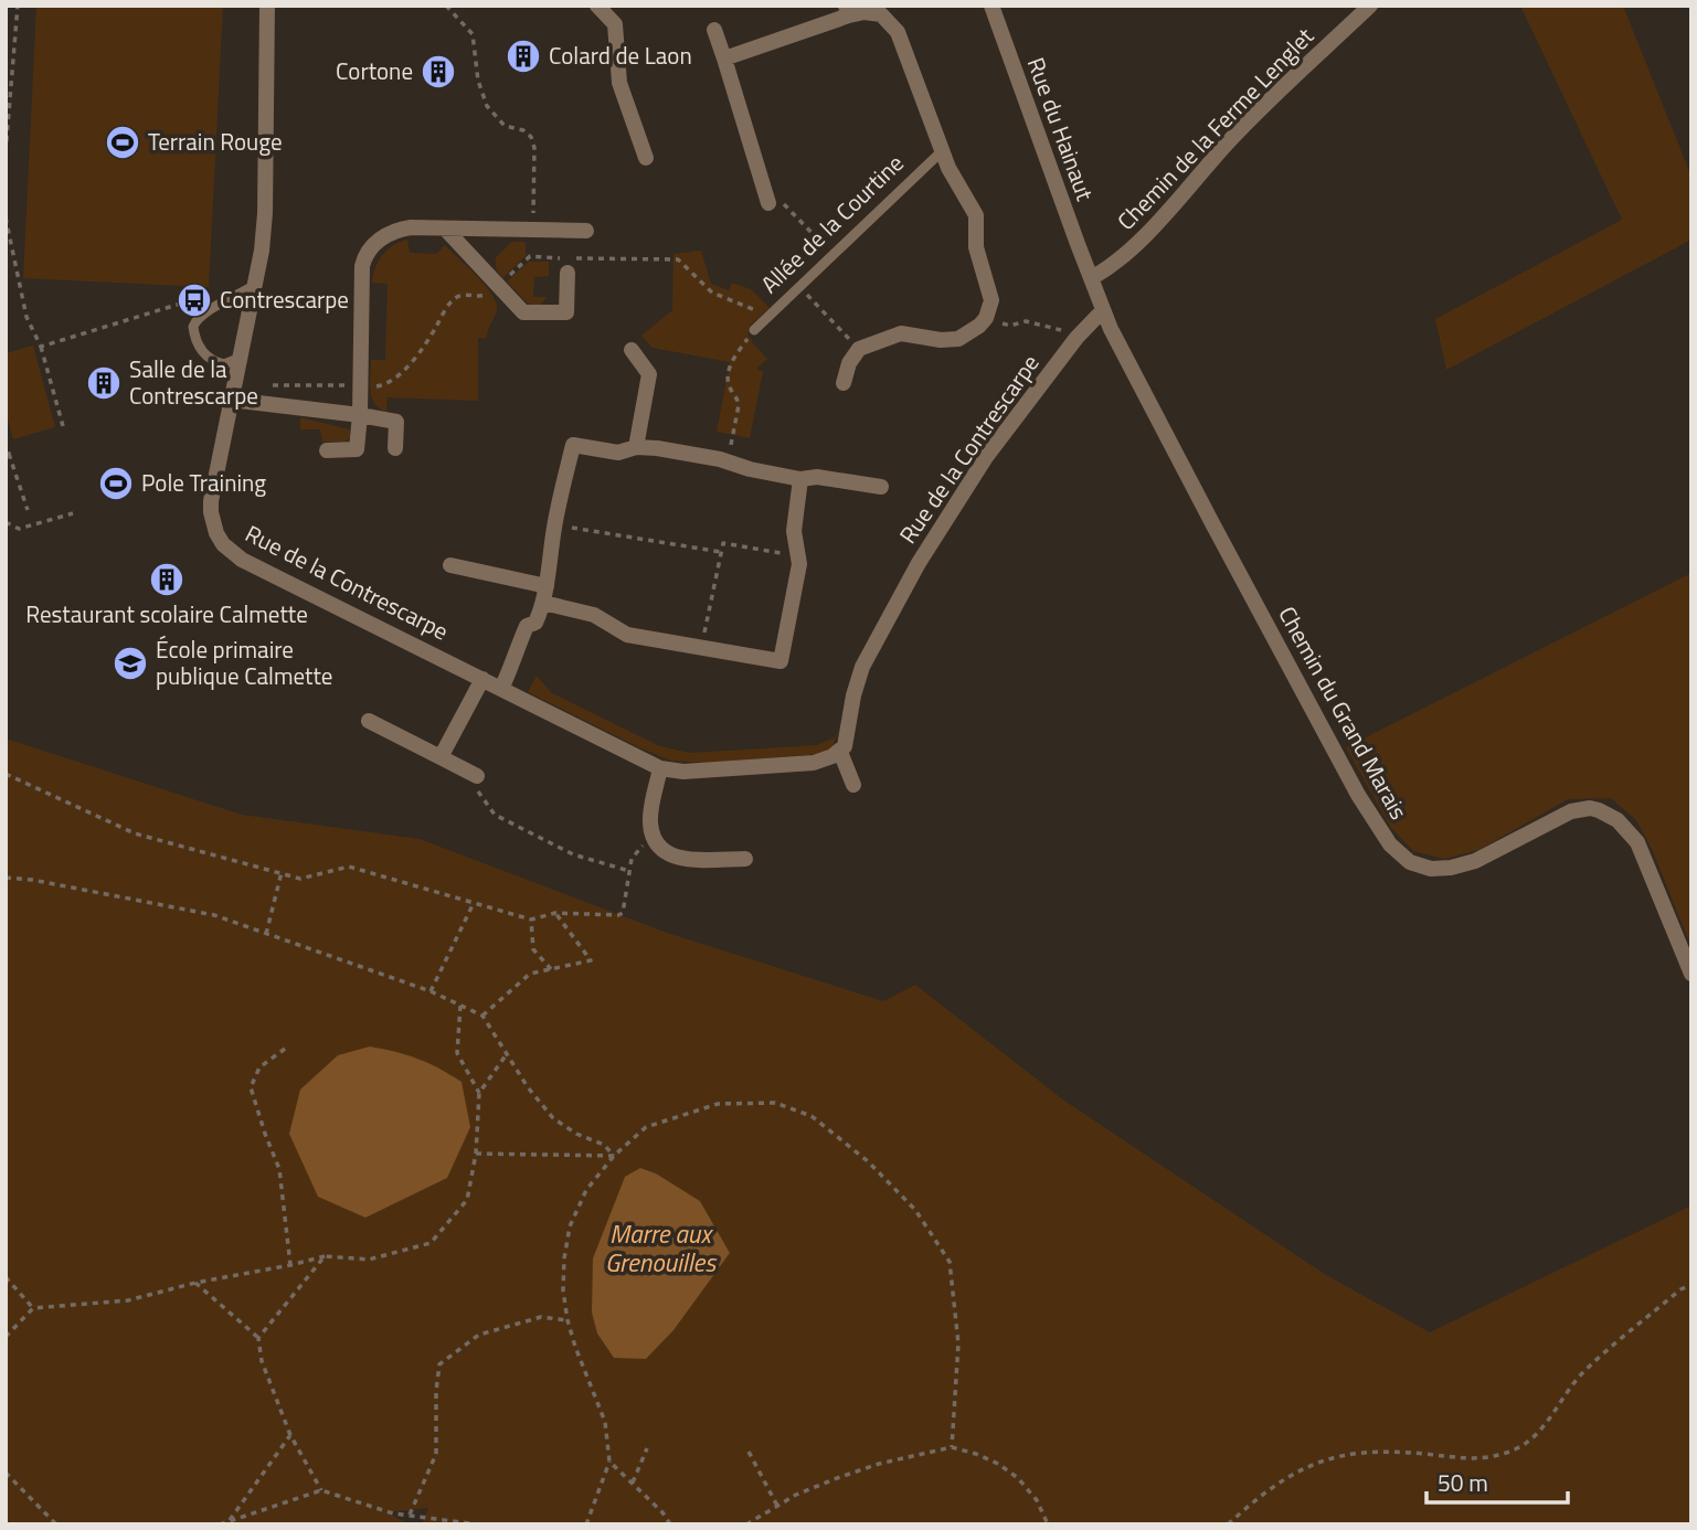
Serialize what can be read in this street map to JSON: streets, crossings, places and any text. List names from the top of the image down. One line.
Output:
{"streets":{"street":["Rue du Hainaut","Chemin de la Ferme Lenglet","Rue de la Contrescarpe","Chemin du Grand Marais"],"lane":["Allée de la Courtine"]},"crossings":[["Rue du Hainaut","Chemin de la Ferme Lenglet"],["Rue du Hainaut","Rue de la Contrescarpe"],["Rue du Hainaut","Chemin du Grand Marais"],["Rue de la Contrescarpe","Chemin du Grand Marais"]],"water":["Marre aux Grenouilles"],"places":{"building":["Colard de Laon","Cortone","Salle de la Contrescarpe","Restaurant scolaire Calmette"],"sports":["Terrain Rouge","Pole Training"],"bus stop":["Contrescarpe"],"school or university":["École primaire publique Calmette"]},"scale_bar":"50 m"}
